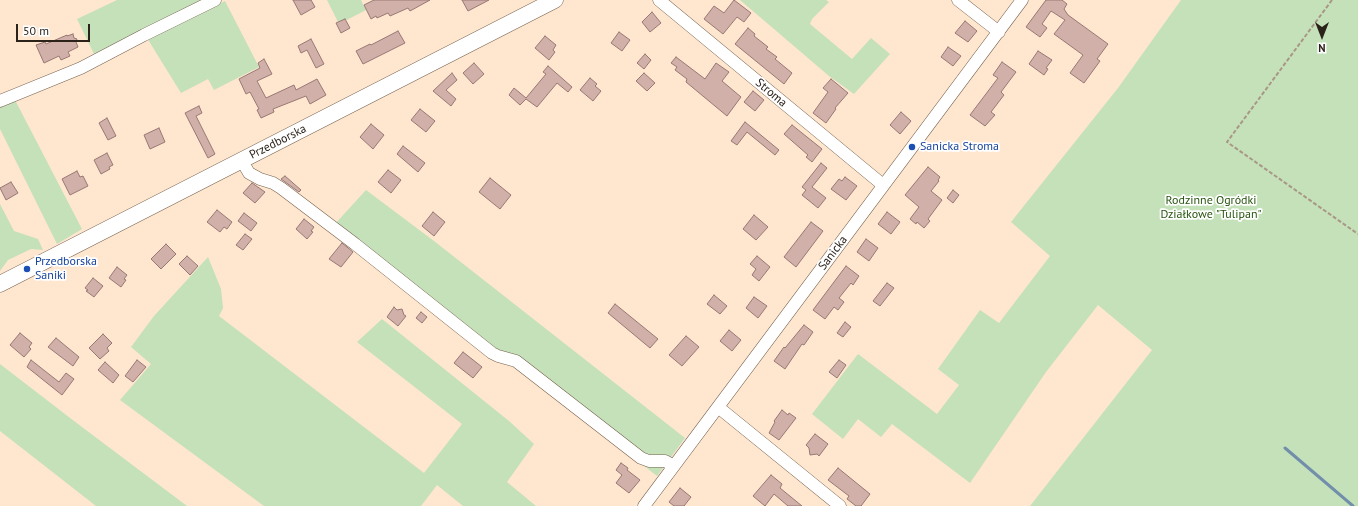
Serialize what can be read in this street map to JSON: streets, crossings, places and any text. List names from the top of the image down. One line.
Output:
{"streets":{"main road":["Przedborska"],"street":["Stroma","Sanicka"]},"crossings":[["Stroma","Sanicka"]],"parks":["Rodzinne Ogródki Działkowe \"Tulipan\""],"places":["Sanicka Stroma","Przedborska Saniki"],"scale_bar":"50 m","north":"bottom"}
